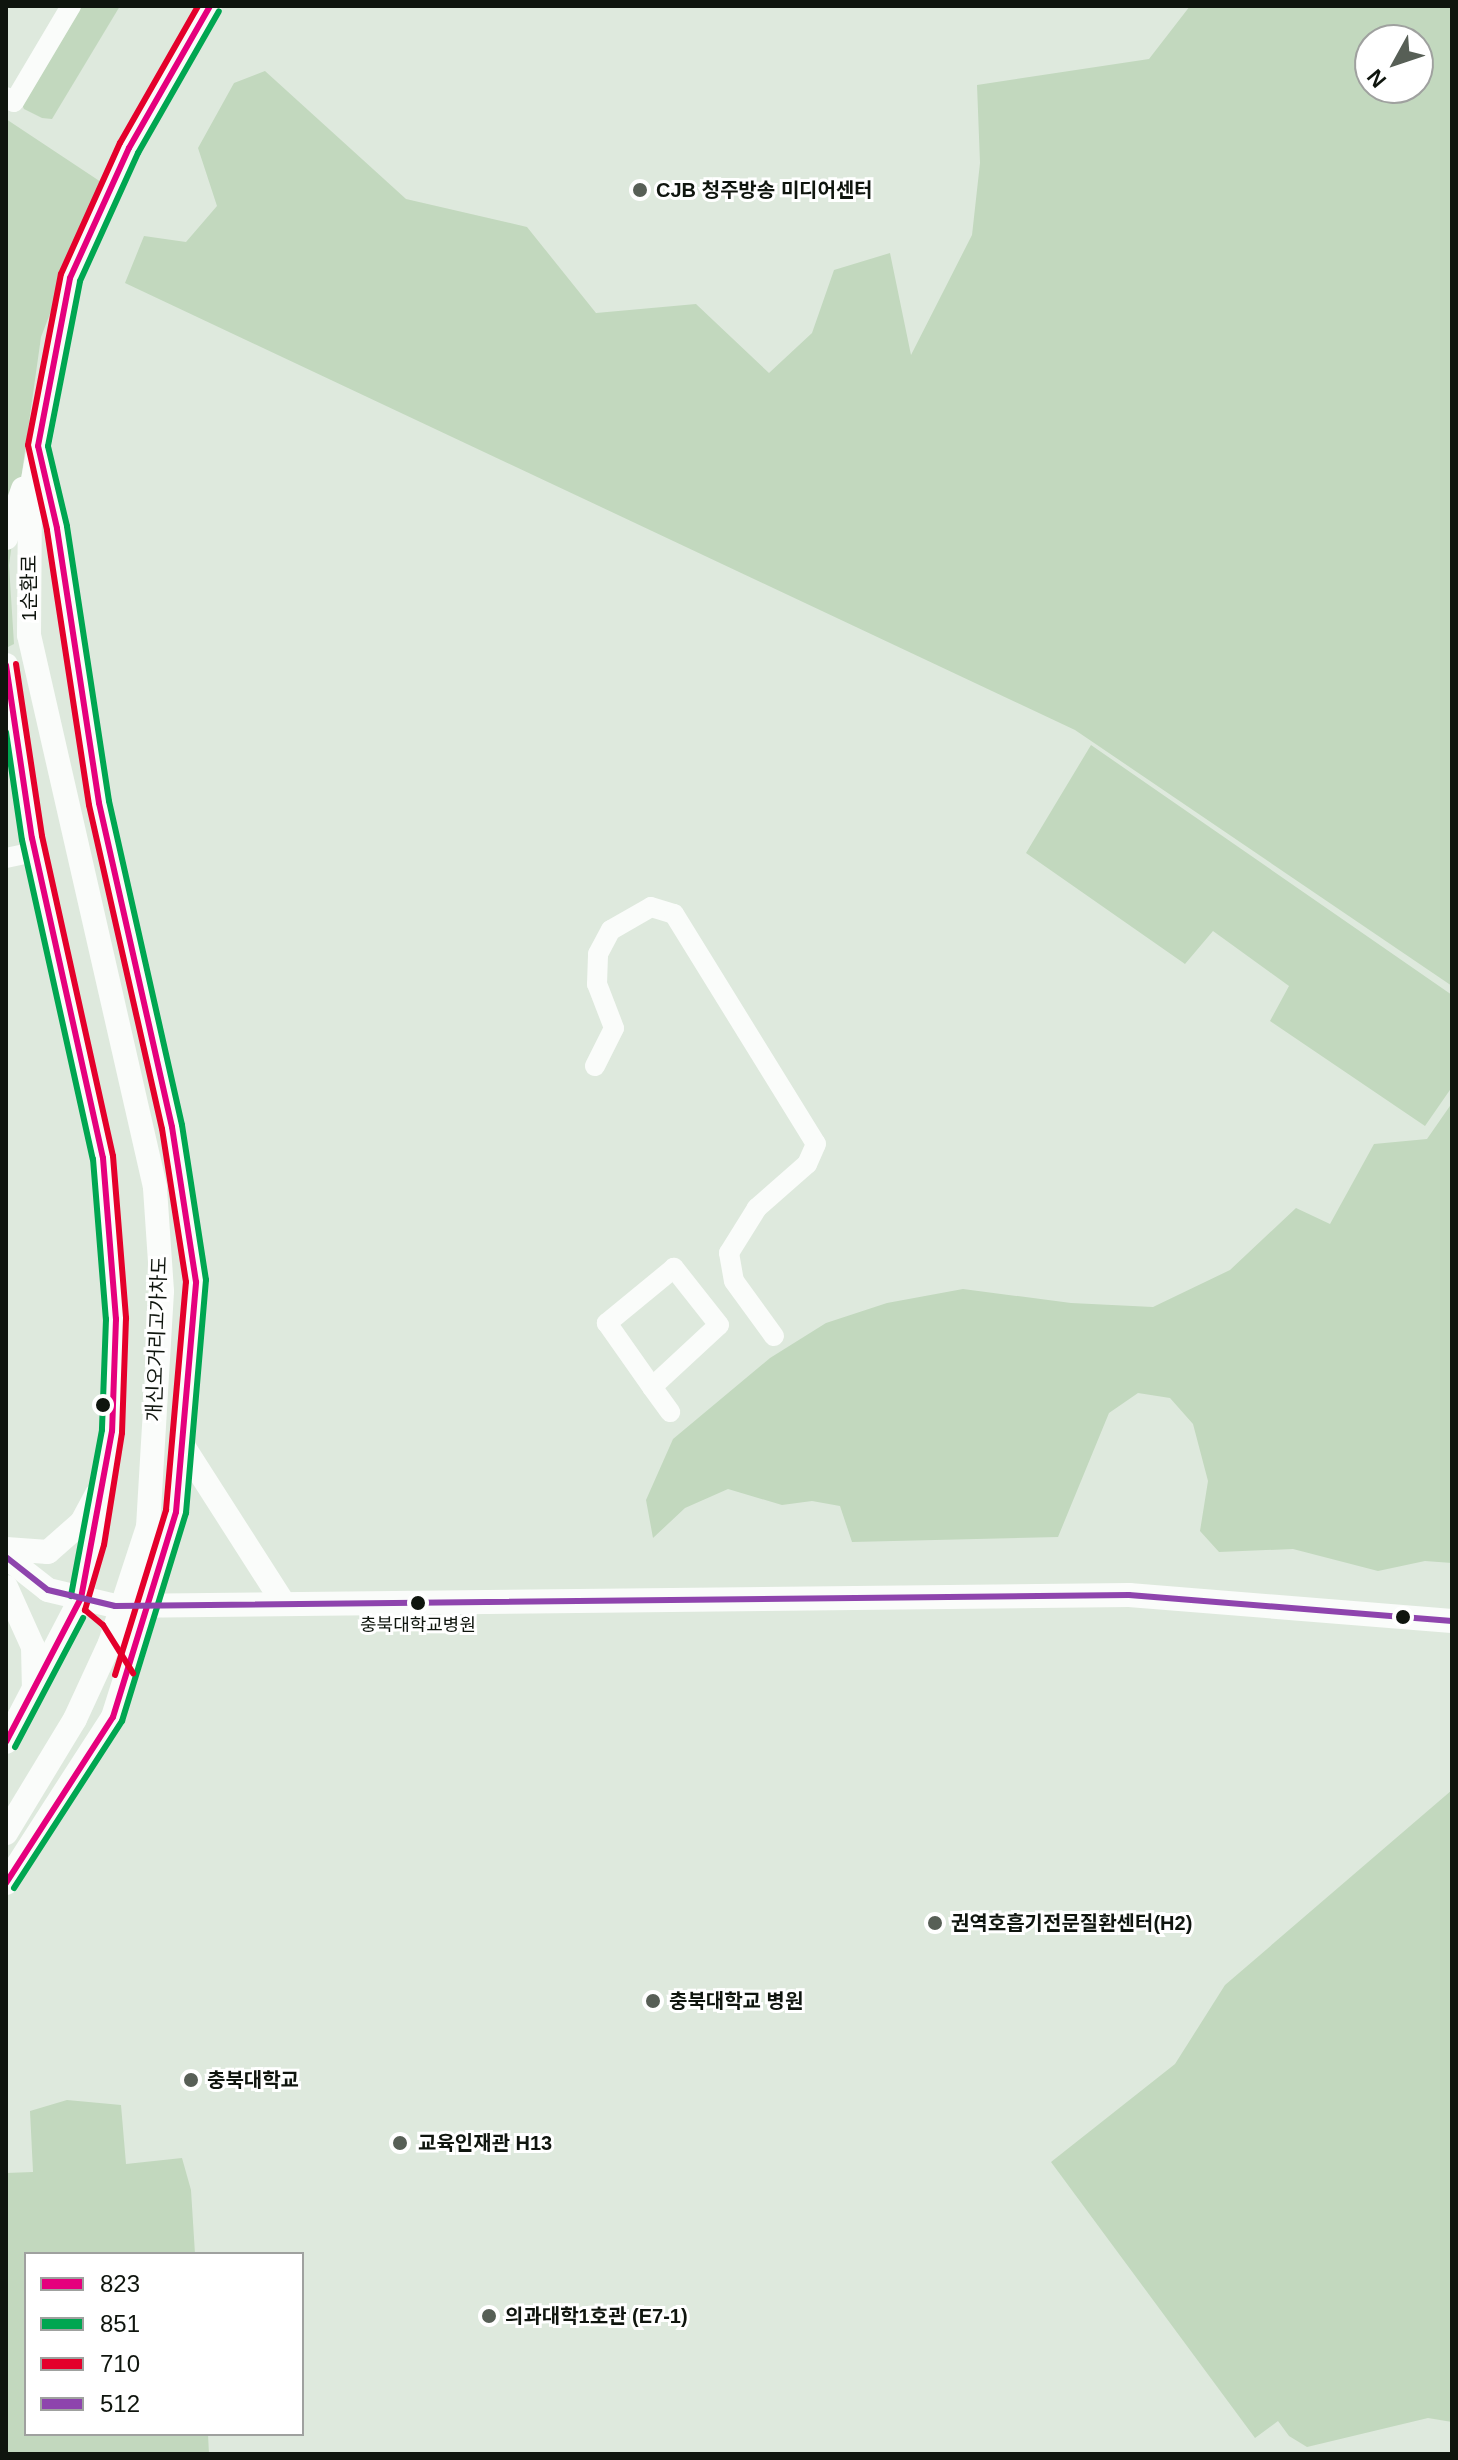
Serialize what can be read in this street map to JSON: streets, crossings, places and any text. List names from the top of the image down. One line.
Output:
{"streets":{"main road":["1순환로","개신오거리고가차도"]},"crossings":[["1순환로","개신오거리고가차도"]],"places":["CJB 청주방송 미디어센터","충북대학교병원","권역호흡기전문질환센터(H2)","충북대학교 병원","충북대학교","교육인재관 H13","의과대학1호관 (E7-1)"],"lines":["transit line 823","transit line 710","transit line 851","transit line 512"],"legend":["823","851","710","512"],"north":"bottom left"}
